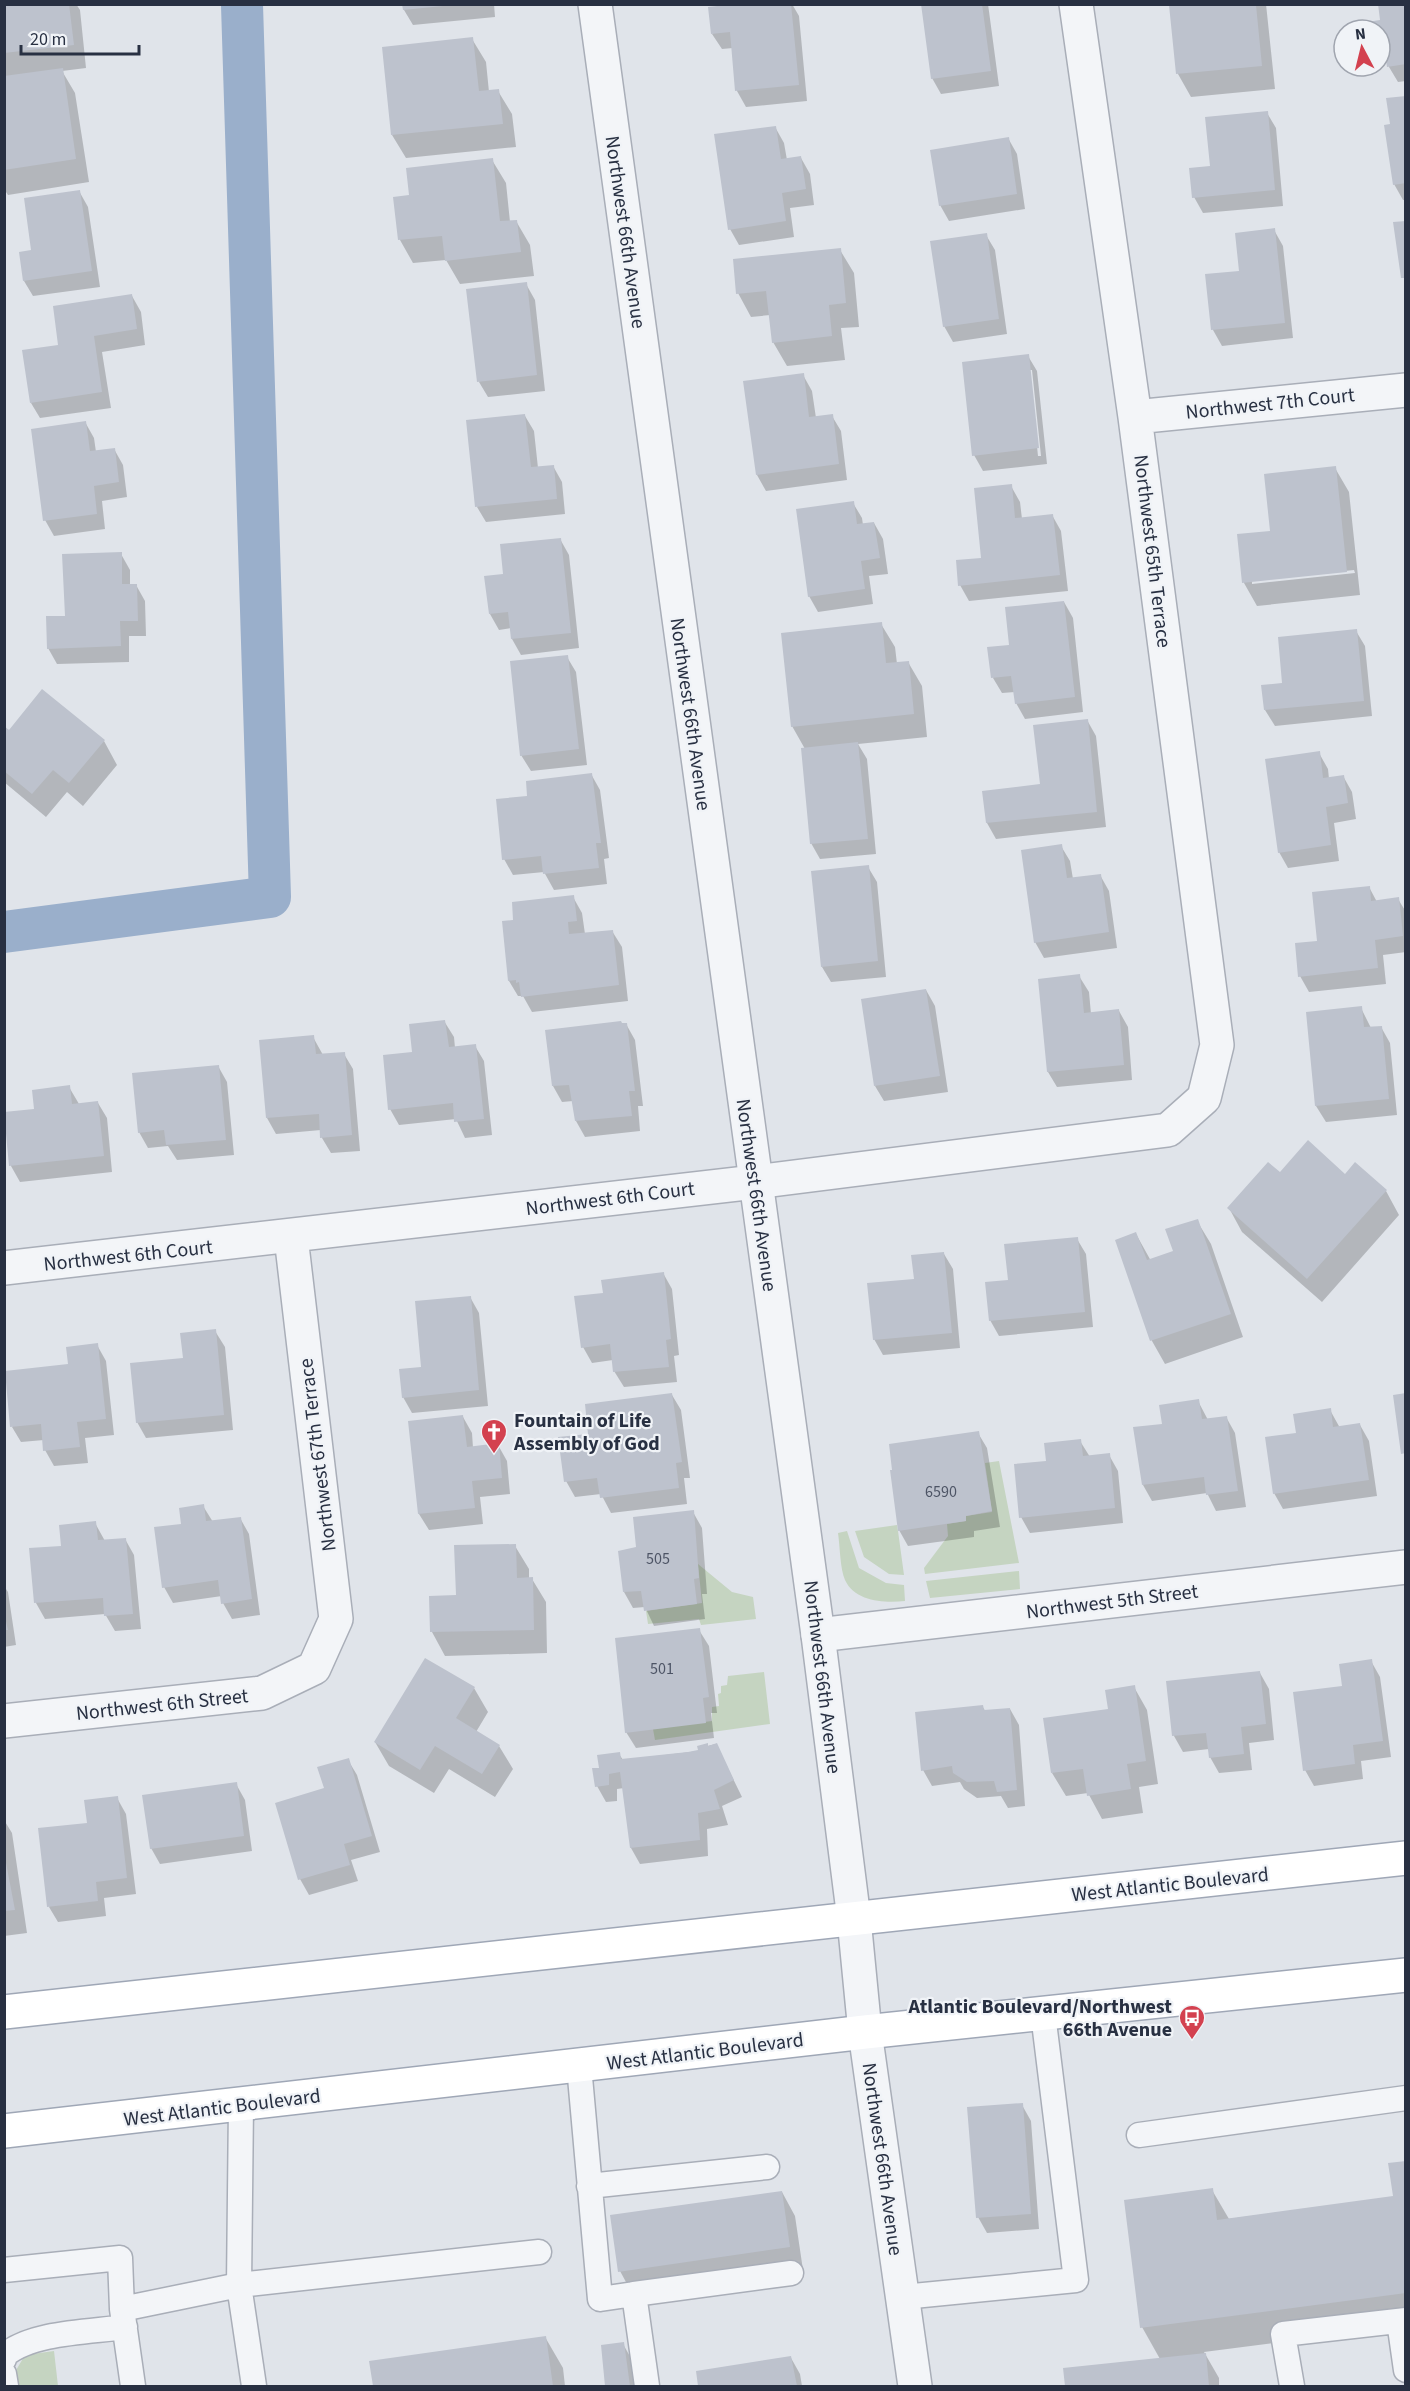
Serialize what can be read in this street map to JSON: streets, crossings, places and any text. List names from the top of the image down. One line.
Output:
{"streets":{"main road":["West Atlantic Boulevard"],"street":["Northwest 66th Avenue","Northwest 7th Court","Northwest 65th Terrace","Northwest 6th Court","Northwest 67th Terrace","Northwest 5th Street","Northwest 6th Street"]},"crossings":[["Northwest 66th Avenue","Northwest 6th Court"],["Northwest 66th Avenue","Northwest 5th Street"],["Northwest 66th Avenue","West Atlantic Boulevard"],["Northwest 7th Court","Northwest 65th Terrace"],["Northwest 65th Terrace","Northwest 6th Court"],["Northwest 6th Court","Northwest 67th Terrace"],["Northwest 67th Terrace","Northwest 6th Street"]],"places":{"church":["Fountain of Life Assembly of God"],"bus stop":["Atlantic Boulevard/Northwest 66th Avenue"]},"house_numbers":["6590","505","501"],"scale_bar":"20 m","north":"top"}
